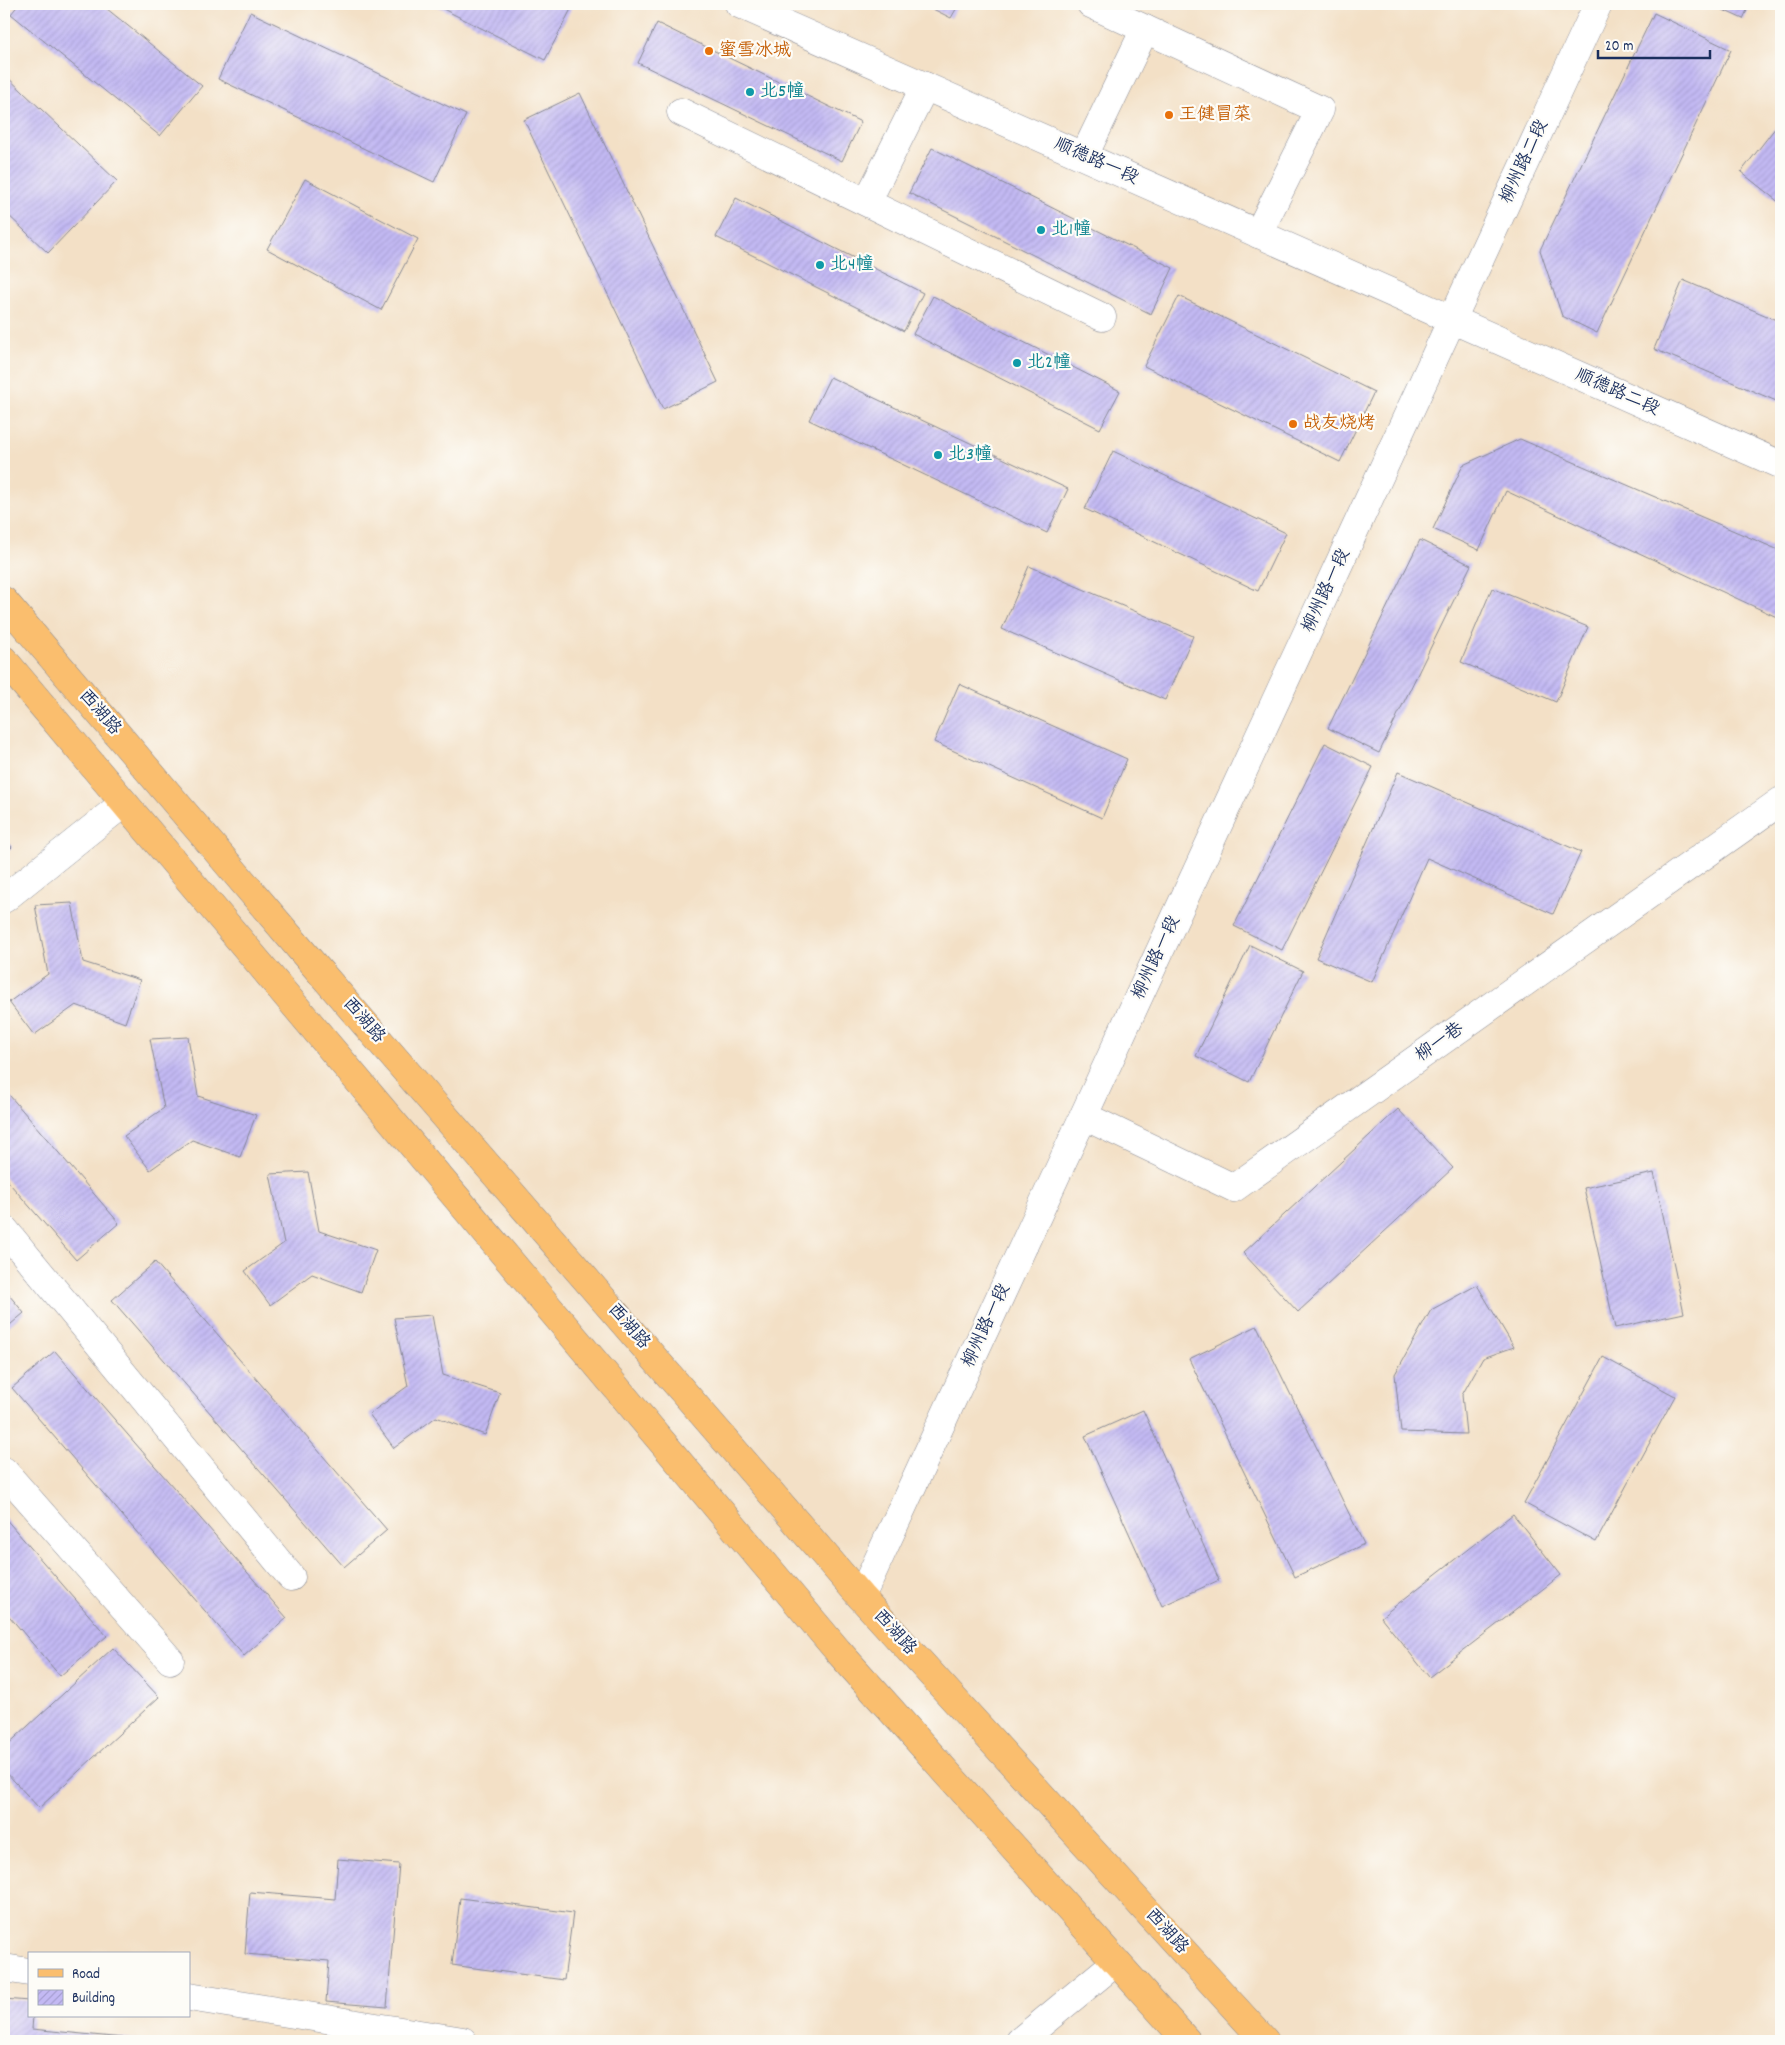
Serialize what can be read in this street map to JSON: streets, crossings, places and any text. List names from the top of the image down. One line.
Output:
{"streets":{"main road":["西湖路"],"street":["顺德路一段","柳州路二段","顺德路二段","柳州路一段","柳一巷"]},"crossings":[["顺德路一段","柳州路二段"],["顺德路一段","顺德路二段"],["顺德路一段","柳州路一段"],["柳州路二段","顺德路二段"],["柳州路二段","柳州路一段"],["顺德路二段","柳州路一段"],["柳州路一段","西湖路"],["柳州路一段","柳一巷"]],"places":["蜜雪冰城","北5幢","王健冒菜","北1幢","北4幢","北2幢","战友烧烤","北3幢"],"legend":["Road","Building"],"scale_bar":"20 m"}
